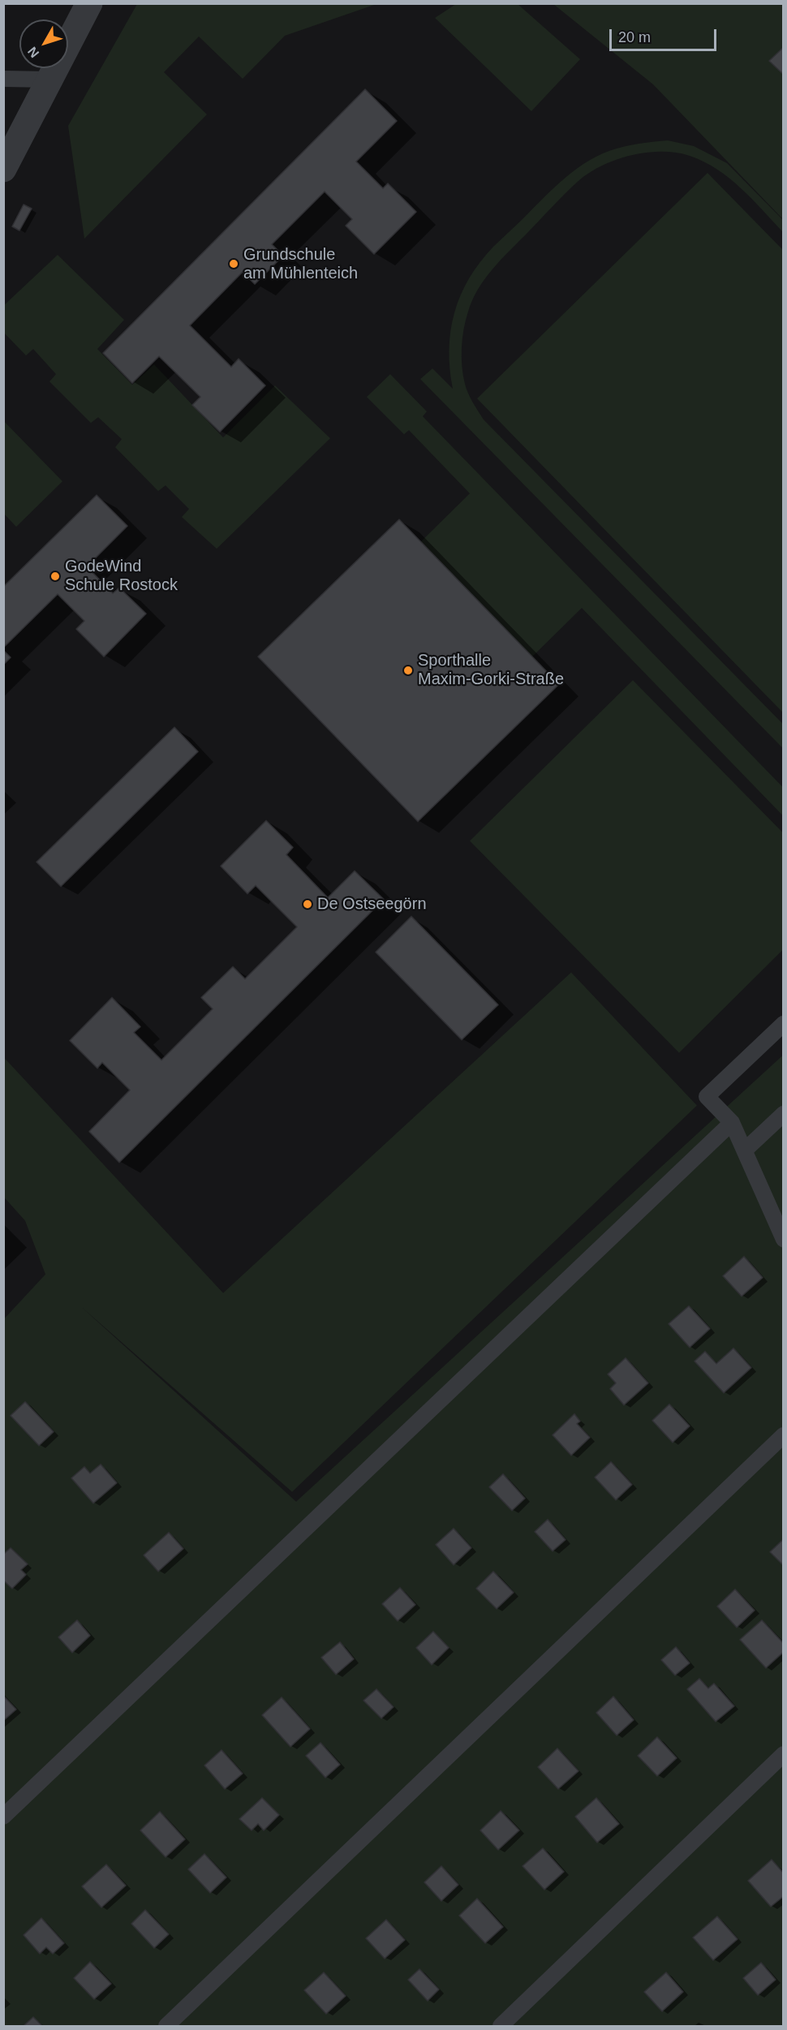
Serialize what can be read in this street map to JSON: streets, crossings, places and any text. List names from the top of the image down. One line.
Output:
{"places":["Grundschule am Mühlenteich","GodeWind Schule Rostock","Sporthalle Maxim-Gorki-Straße","De Ostseegörn"],"scale_bar":"20 m","north":"bottom left"}
